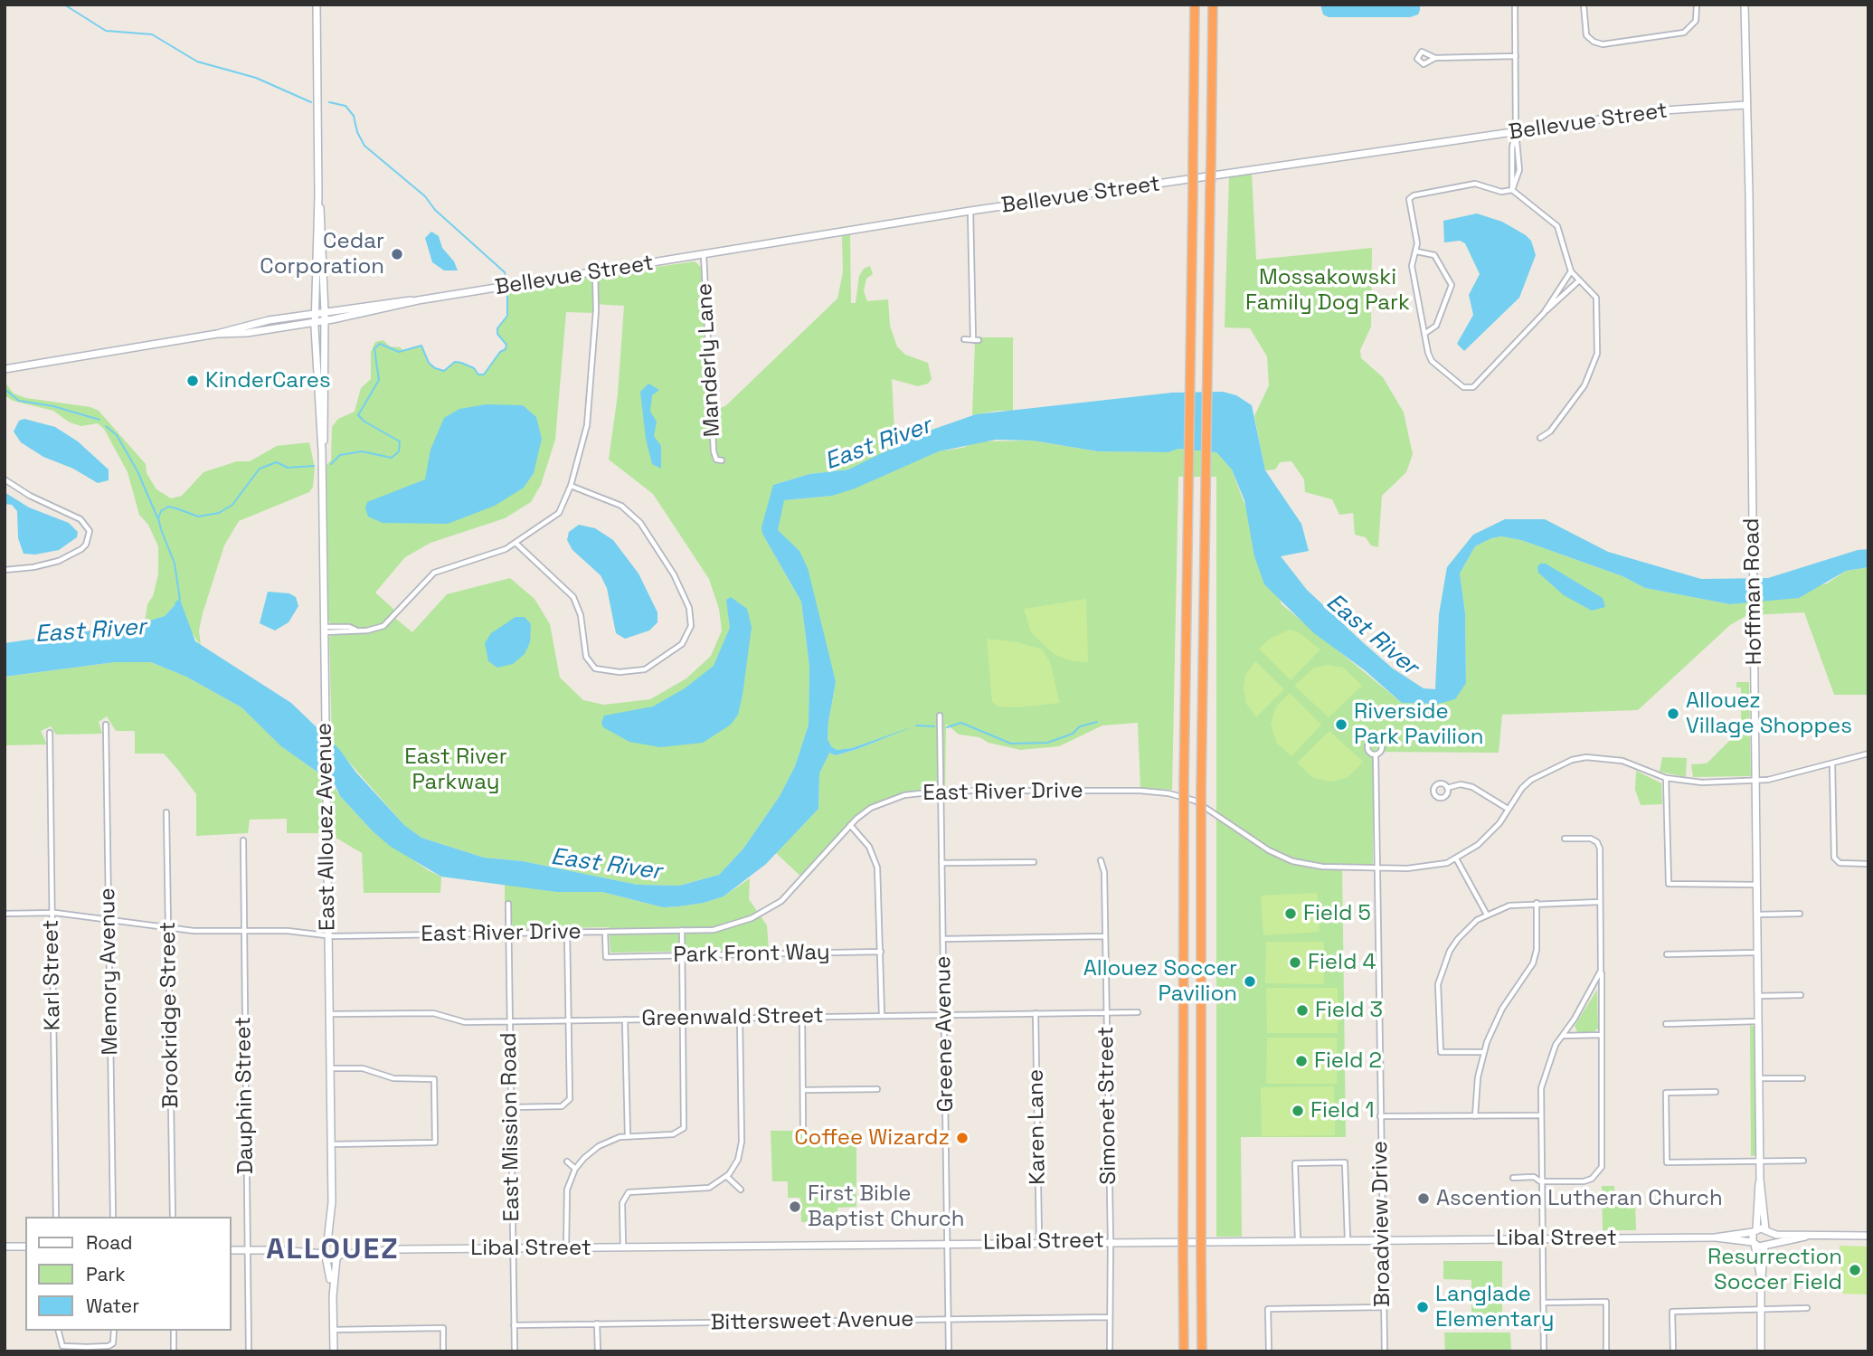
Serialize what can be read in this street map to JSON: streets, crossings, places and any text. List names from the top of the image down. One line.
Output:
{"streets":{"street":["Bellevue Street","Manderly Lane","Hoffman Road","East River Drive","East Allouez Avenue","Park Front Way","Memory Avenue","Karl Street","Brookridge Street","Greenwald Street","Greene Avenue","Dauphin Street","Simonet Street","East Mission Road","Karen Lane","Broadview Drive","Libal Street","Bittersweet Avenue"]},"crossings":[["Bellevue Street","Manderly Lane"],["Bellevue Street","Hoffman Road"],["Bellevue Street","East Allouez Avenue"],["Hoffman Road","East River Drive"],["Hoffman Road","Libal Street"],["East River Drive","East Allouez Avenue"],["East River Drive","Park Front Way"],["East River Drive","Memory Avenue"],["East River Drive","Karl Street"],["East River Drive","Brookridge Street"],["East River Drive","Greene Avenue"],["East River Drive","Dauphin Street"],["East River Drive","East Mission Road"],["East River Drive","Broadview Drive"],["East Allouez Avenue","Greenwald Street"],["East Allouez Avenue","Libal Street"],["Greenwald Street","Greene Avenue"],["Greenwald Street","Simonet Street"],["Greenwald Street","East Mission Road"],["Greenwald Street","Karen Lane"],["Greene Avenue","Libal Street"],["Greene Avenue","Bittersweet Avenue"],["Simonet Street","Libal Street"],["Simonet Street","Bittersweet Avenue"],["East Mission Road","Libal Street"],["East Mission Road","Bittersweet Avenue"],["Karen Lane","Libal Street"],["Broadview Drive","Libal Street"]],"districts":["ALLOUEZ"],"water":["East River"],"parks":["Mossakowski Family Dog Park","East River Parkway"],"places":["Cedar Corporation","KinderCares","Allouez Village Shoppes","Riverside Park Pavilion","Field 5","Field 4","Allouez Soccer Pavilion","Field 3","Field 2","Field 1","Coffee Wizardz","Ascention Lutheran Church","First Bible Baptist Church","Resurrection Soccer Field","Langlade Elementary"],"legend":["Road","Park","Water"]}
